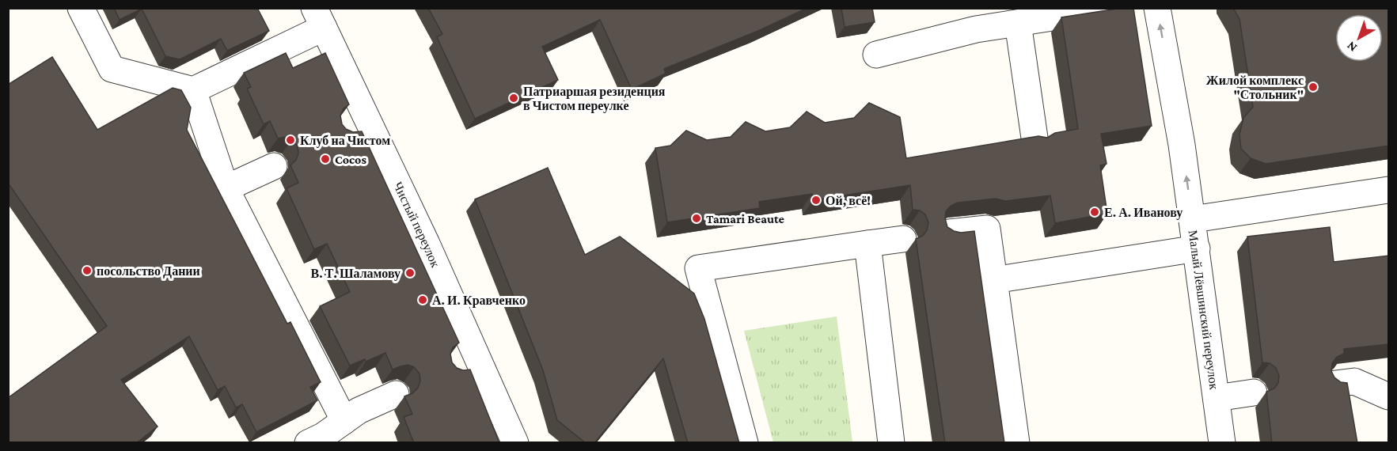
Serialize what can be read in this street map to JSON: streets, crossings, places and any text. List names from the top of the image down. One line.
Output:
{"streets":{"street":["Чистый переулок","Малый Лёвшинский переулок"]},"places":["Жилой комплекс \"Стольник\"","Патриаршая резиденция в Чистом переулке","Клуб на Чистом","Cocos","Ой, всё!","Е. А. Иванову","Tamari Beaute","посольство Дании","В. Т. Шаламову","А. И. Кравченко"],"north":"bottom left"}
